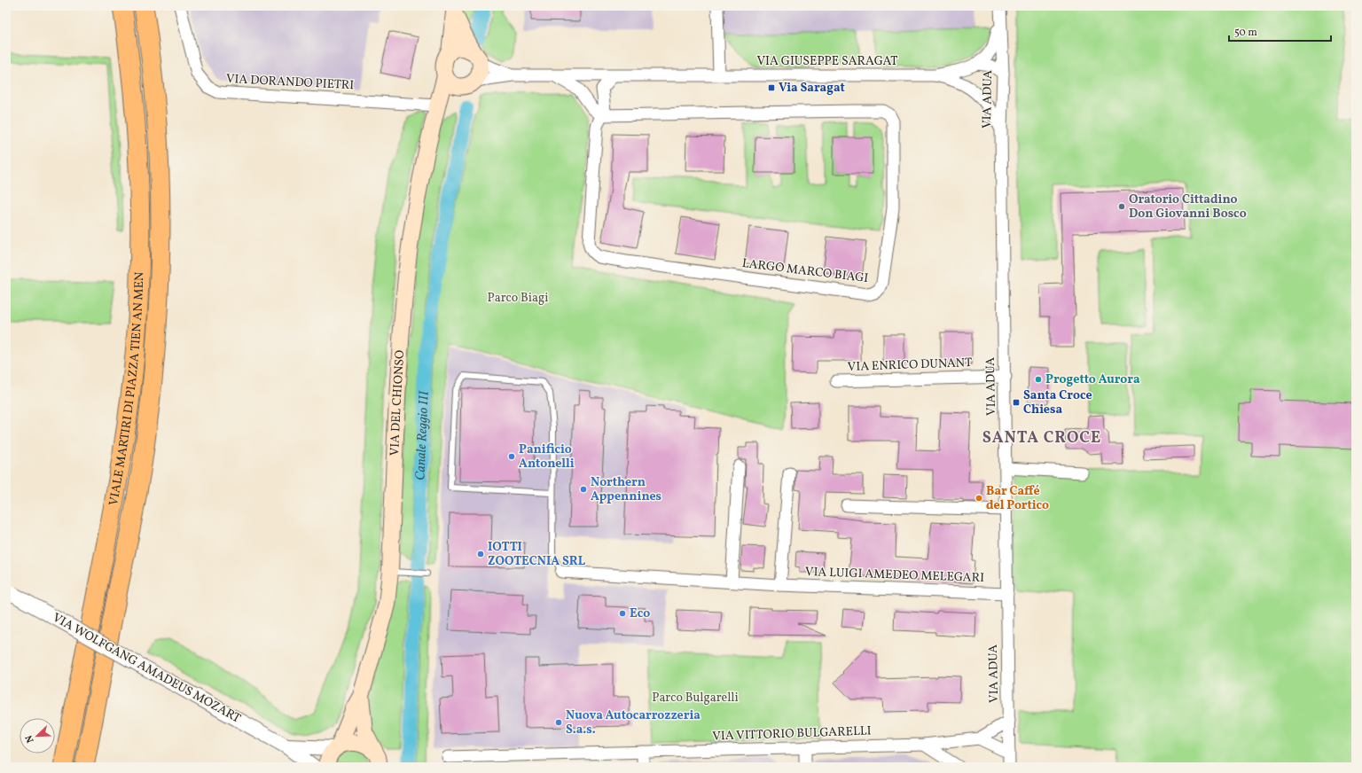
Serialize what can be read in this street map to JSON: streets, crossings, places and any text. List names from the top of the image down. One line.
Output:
{"streets":{"highway":["VIALE MARTIRI DI PIAZZA TIEN AN MEN"],"main road":["VIA DEL CHIONSO"],"street":["VIA GIUSEPPE SARAGAT","VIA DORANDO PIETRI","VIA ADUA","LARGO MARCO BIAGI","VIA ENRICO DUNANT","VIA LUIGI AMEDEO MELEGARI","VIA WOLFGANG AMADEUS MOZART","VIA VITTORIO BULGARELLI"]},"crossings":[["VIA GIUSEPPE SARAGAT","VIA ADUA"],["VIA GIUSEPPE SARAGAT","LARGO MARCO BIAGI"],["VIA GIUSEPPE SARAGAT","VIA DEL CHIONSO"],["VIA DORANDO PIETRI","VIA DEL CHIONSO"],["VIA ADUA","VIA ENRICO DUNANT"],["VIA ADUA","VIA LUIGI AMEDEO MELEGARI"],["VIA ADUA","VIA VITTORIO BULGARELLI"],["VIA DEL CHIONSO","VIA WOLFGANG AMADEUS MOZART"]],"districts":["SANTA CROCE"],"water":["Canale Reggio III"],"parks":["Parco Biagi","Parco Bulgarelli"],"places":{"transit":["Via Saragat","Santa Croce Chiesa"],"other":["Oratorio Cittadino Don Giovanni Bosco","Progetto Aurora","Panificio Antonelli","Northern Appennines","Bar Caffé del Portico","IOTTI ZOOTECNIA SRL","Eco","Nuova Autocarrozzeria S.a.s."]},"scale_bar":"50 m","north":"bottom left"}
